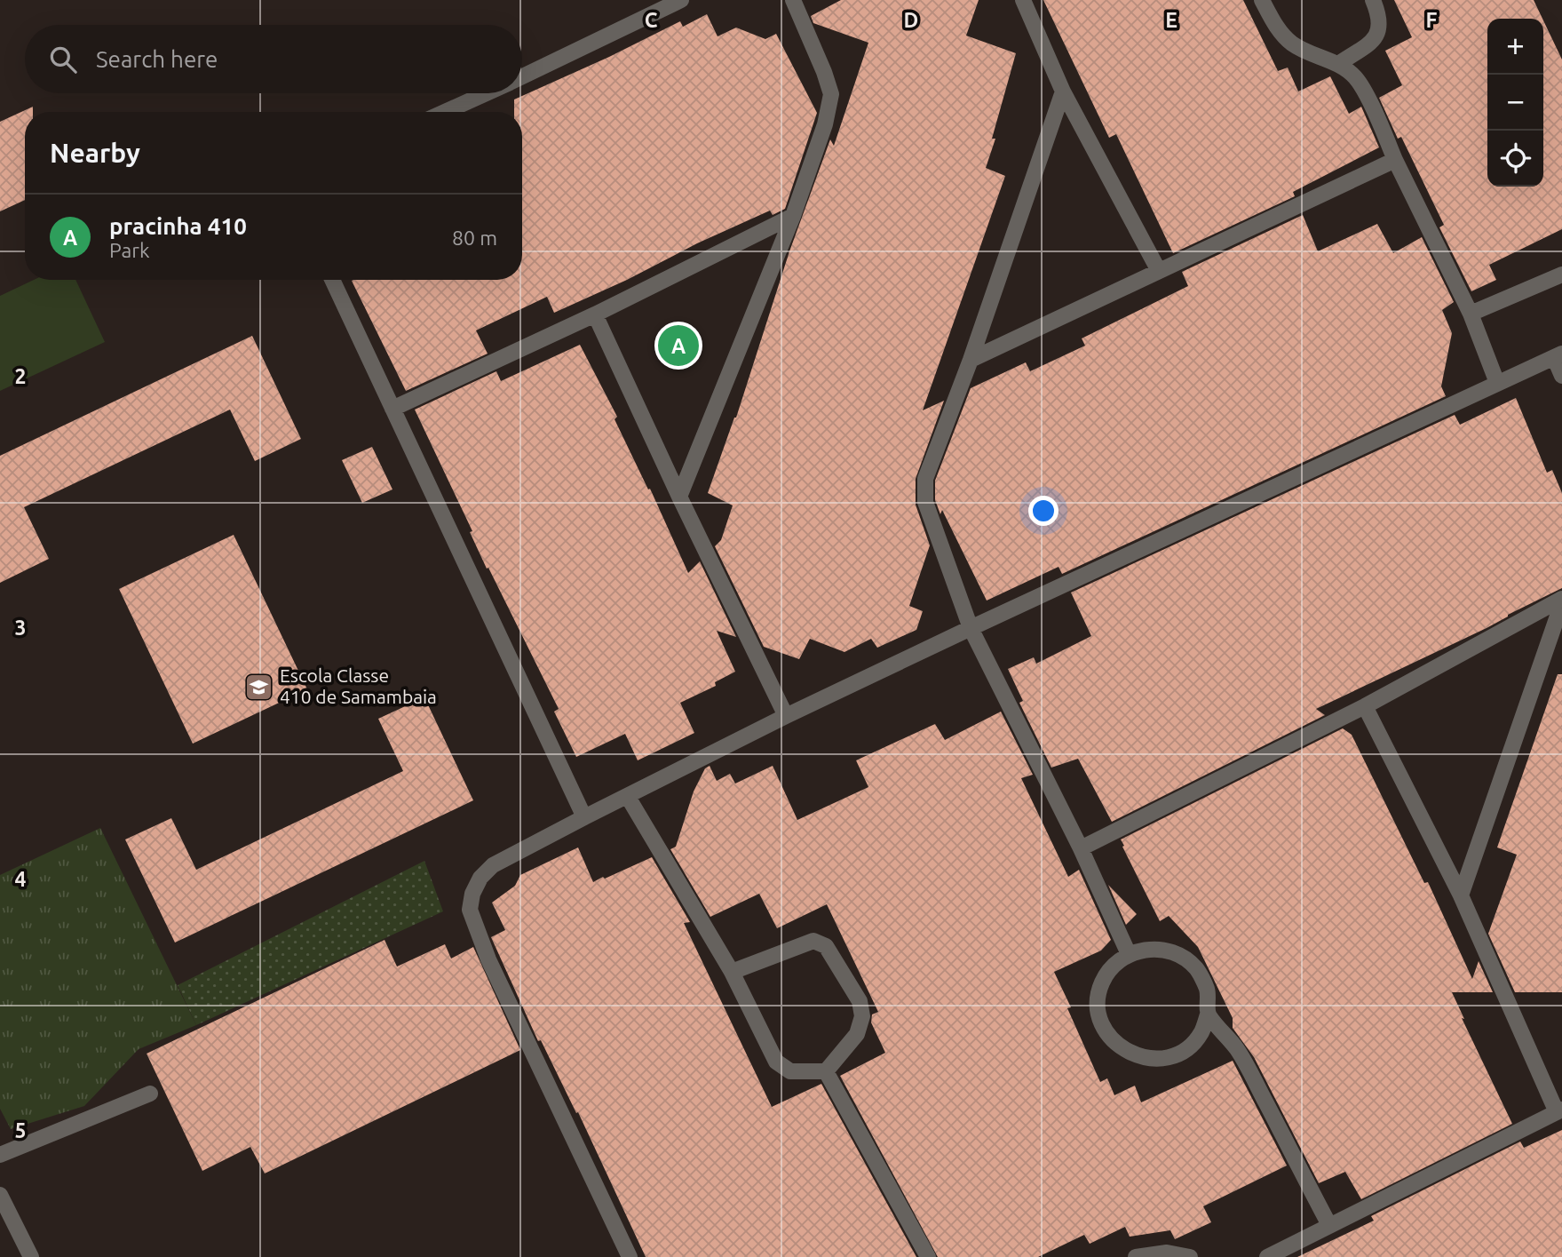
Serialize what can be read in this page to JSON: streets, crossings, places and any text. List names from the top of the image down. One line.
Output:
{"places":{"school or university":["Escola Classe 410 de Samambaia"]},"page":{"map_buttons":["+","−"],"search":"Search here","heading":"Nearby","list":[{"mark":"A","name":"pracinha 410","note":"Park","value":"80 m"}],"pins":"A"},"grid":{"columns":["C","D","E","F"],"rows":["2","3","4","5"]}}
